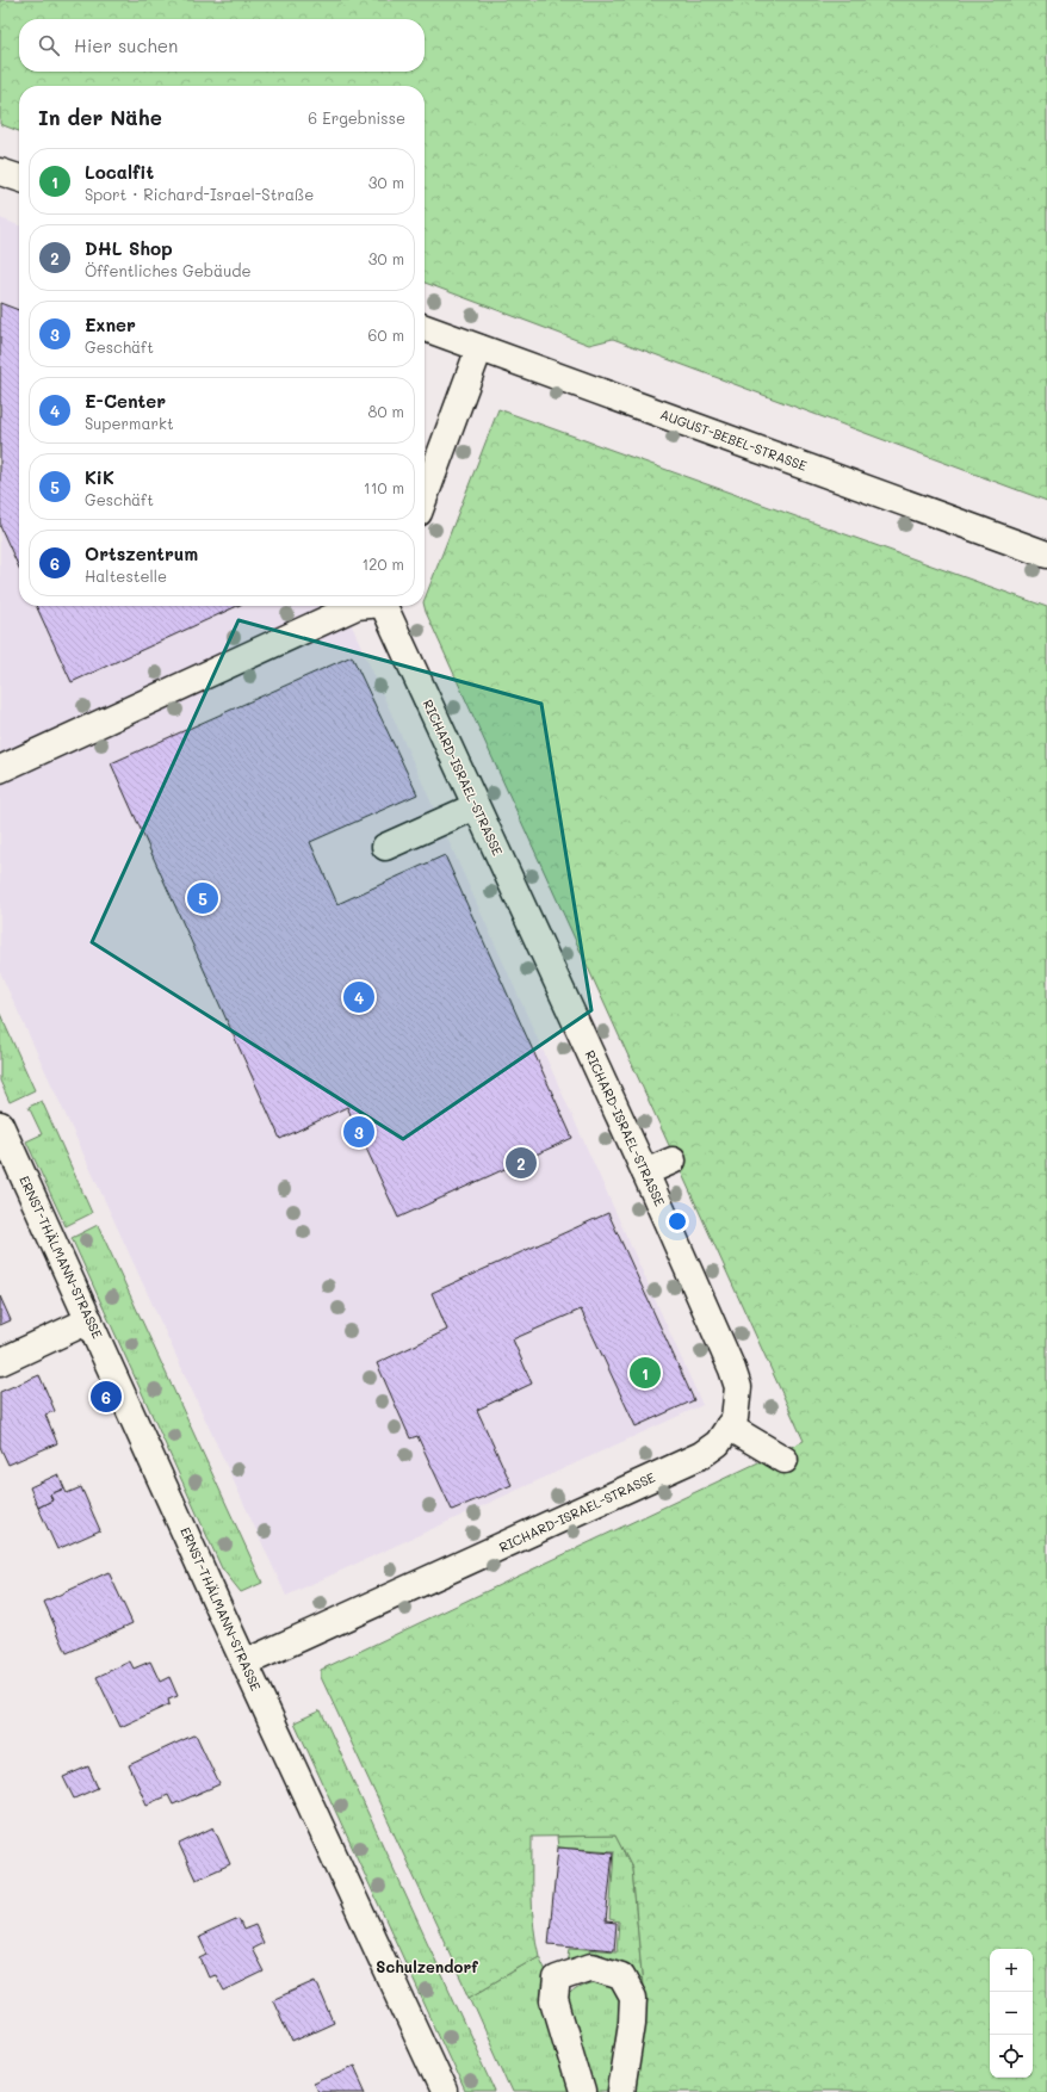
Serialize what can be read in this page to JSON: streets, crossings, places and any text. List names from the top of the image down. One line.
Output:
{"streets":{"street":["AUGUST-BEBEL-STRASSE","RICHARD-ISRAEL-STRASSE","ERNST-THÄLMANN-STRASSE"]},"crossings":[["RICHARD-ISRAEL-STRASSE","ERNST-THÄLMANN-STRASSE"]],"districts":["Schulzendorf"],"page":{"search":"Hier suchen","heading":["In der Nähe","6 Ergebnisse"],"list":[{"mark":"1","name":"Localfit","note":"Sport · Richard-Israel-Straße","value":"30 m"},{"mark":"2","name":"DHL Shop","note":"Öffentliches Gebäude","value":"30 m"},{"mark":"3","name":"Exner","note":"Geschäft","value":"60 m"},{"mark":"4","name":"E-Center","note":"Supermarkt","value":"80 m"},{"mark":"5","name":"KiK","note":"Geschäft","value":"110 m"},{"mark":"6","name":"Ortszentrum","note":"Haltestelle","value":"120 m"}],"pins":["5","4","3","2","1","6"],"map_buttons":["+","−"]}}
